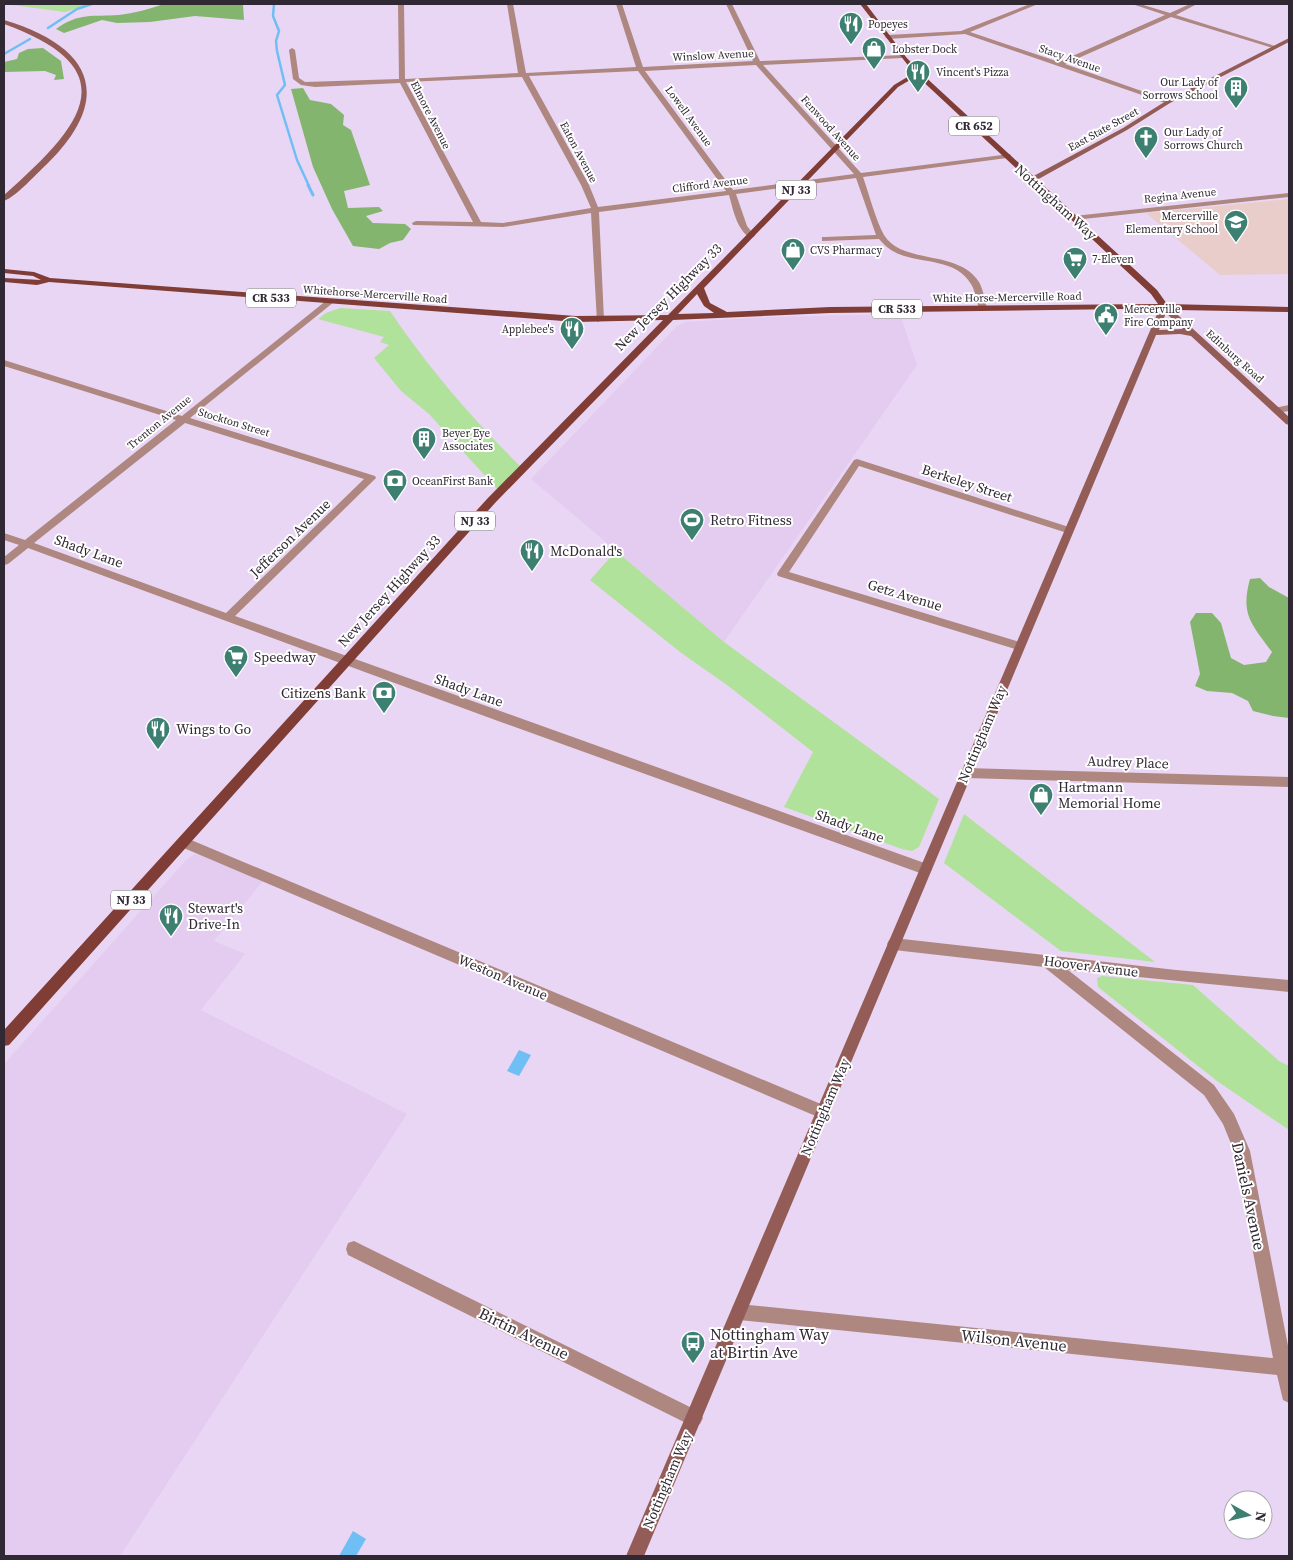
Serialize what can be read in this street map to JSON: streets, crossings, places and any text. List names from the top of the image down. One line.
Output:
{"streets":{"main road":["CR 652","NJ 33","Nottingham Way","Whitehorse-Mercerville Road","New Jersey Highway 33","White Horse-Mercerville Road","CR 533"],"street":["Winslow Avenue","Stacy Avenue","Elmore Avenue","Lowell Avenue","Fenwood Avenue","East State Street","Eaton Avenue","Clifford Avenue","Regina Avenue","Edinburg Road","Trenton Avenue","Stockton Street","Berkeley Street","Jefferson Avenue","Shady Lane","Getz Avenue","Audrey Place","Hoover Avenue","Weston Avenue","Daniels Avenue","Birtin Avenue","Wilson Avenue"]},"crossings":[["Winslow Avenue","Elmore Avenue"],["Winslow Avenue","Lowell Avenue"],["Winslow Avenue","Fenwood Avenue"],["Winslow Avenue","Eaton Avenue"],["Winslow Avenue","Nottingham Way"],["Stacy Avenue","East State Street"],["Elmore Avenue","Clifford Avenue"],["Lowell Avenue","Clifford Avenue"],["Lowell Avenue","New Jersey Highway 33"],["Fenwood Avenue","Clifford Avenue"],["Fenwood Avenue","New Jersey Highway 33"],["East State Street","Nottingham Way"],["Eaton Avenue","Clifford Avenue"],["Eaton Avenue","Whitehorse-Mercerville Road"],["Clifford Avenue","Nottingham Way"],["Clifford Avenue","New Jersey Highway 33"],["Regina Avenue","Nottingham Way"],["Nottingham Way","New Jersey Highway 33"],["Nottingham Way","White Horse-Mercerville Road"],["Nottingham Way","CR 533"],["Nottingham Way","Edinburg Road"],["Nottingham Way","Berkeley Street"],["Nottingham Way","Shady Lane"],["Nottingham Way","Getz Avenue"],["Nottingham Way","Audrey Place"],["Nottingham Way","Hoover Avenue"],["Nottingham Way","Weston Avenue"],["Nottingham Way","Birtin Avenue"],["Nottingham Way","Wilson Avenue"],["Whitehorse-Mercerville Road","New Jersey Highway 33"],["Whitehorse-Mercerville Road","White Horse-Mercerville Road"],["Whitehorse-Mercerville Road","Trenton Avenue"],["New Jersey Highway 33","White Horse-Mercerville Road"],["New Jersey Highway 33","Shady Lane"],["New Jersey Highway 33","Weston Avenue"],["White Horse-Mercerville Road","CR 533"],["White Horse-Mercerville Road","Edinburg Road"],["CR 533","Edinburg Road"],["Trenton Avenue","Stockton Street"],["Trenton Avenue","Shady Lane"],["Stockton Street","Jefferson Avenue"],["Berkeley Street","Getz Avenue"],["Jefferson Avenue","Shady Lane"],["Hoover Avenue","Daniels Avenue"],["Daniels Avenue","Wilson Avenue"]],"places":{"restaurant":["Popeyes","Vincent's Pizza","Applebee's","McDonald's","Wings to Go","Stewart's Drive-In"],"shop":["Lobster Dock","CVS Pharmacy","Hartmann Memorial Home"],"building":["Our Lady of Sorrows School","Beyer Eye Associates"],"church":["Our Lady of Sorrows Church"],"school or university":["Mercerville Elementary School"],"supermarket":["7-Eleven","Speedway"],"public building":["Mercerville Fire Company"],"bank":["OceanFirst Bank","Citizens Bank"],"sports":["Retro Fitness"],"bus stop":["Nottingham Way at Birtin Ave"]},"north":"right"}
